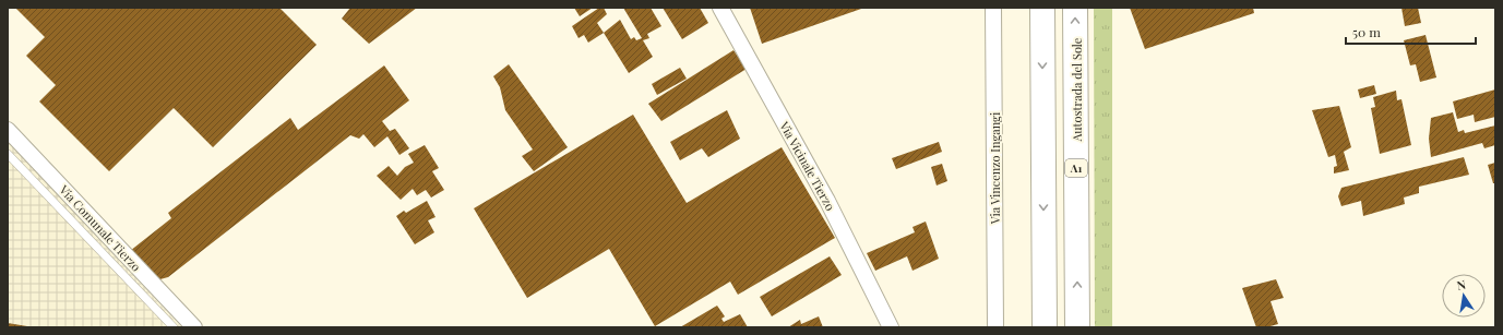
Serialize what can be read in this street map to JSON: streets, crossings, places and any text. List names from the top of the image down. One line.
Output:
{"streets":{"highway":["Autostrada del Sole","A1"],"street":["Via Vicinale Tierzo","Via Vincenzo Ingangi","Via Comunale Tierzo"]},"scale_bar":"50 m","north":"top"}
